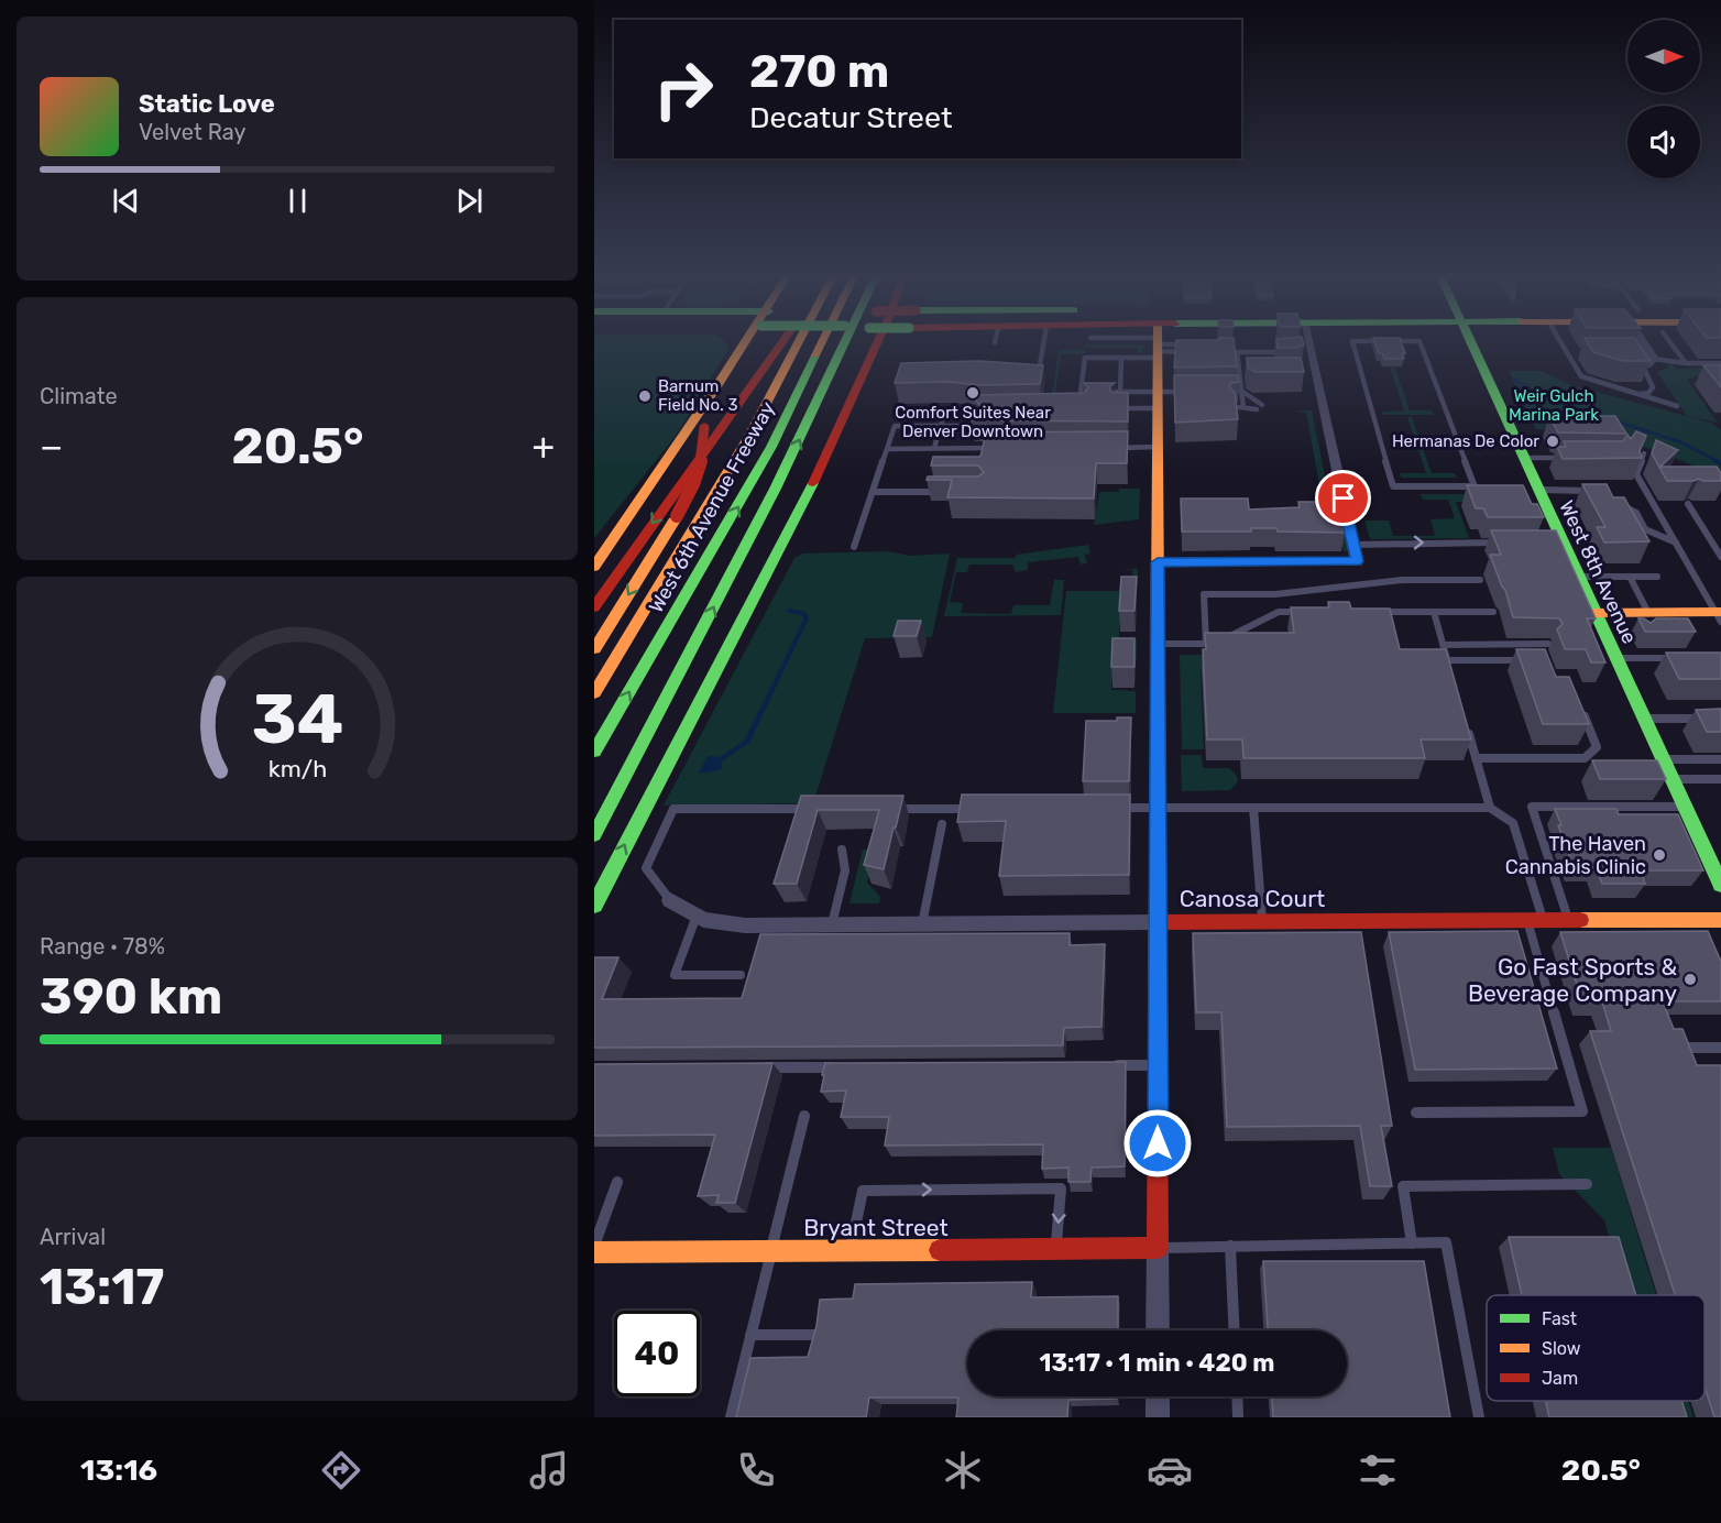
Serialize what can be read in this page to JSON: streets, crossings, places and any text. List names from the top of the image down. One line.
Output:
{"streets":{"main road":["West 6th Avenue Freeway","West 8th Avenue","Canosa Court","Bryant Street"]},"parks":["Weir Gulch Marina Park"],"places":["Comfort Suites Near Denver Downtown","Barnum Field No. 3","Hermanas De Color","The Haven Cannabis Clinic","Go Fast Sports & Beverage Company"],"legend":["Fast","Slow","Jam"],"north":"right","page":{"turn":["270 m","Decatur Street"],"song":["Static Love","Velvet Ray"],"tile":["Climate",["Range · 78%","390 km"],["Arrival","13:17"]],"heat":["−","20.5°","+"],"limit":"40","trip":"13:17 · 1 min · 420 m","tabs":["13:16","20.5°"],"gauge":["34","km/h"]}}
